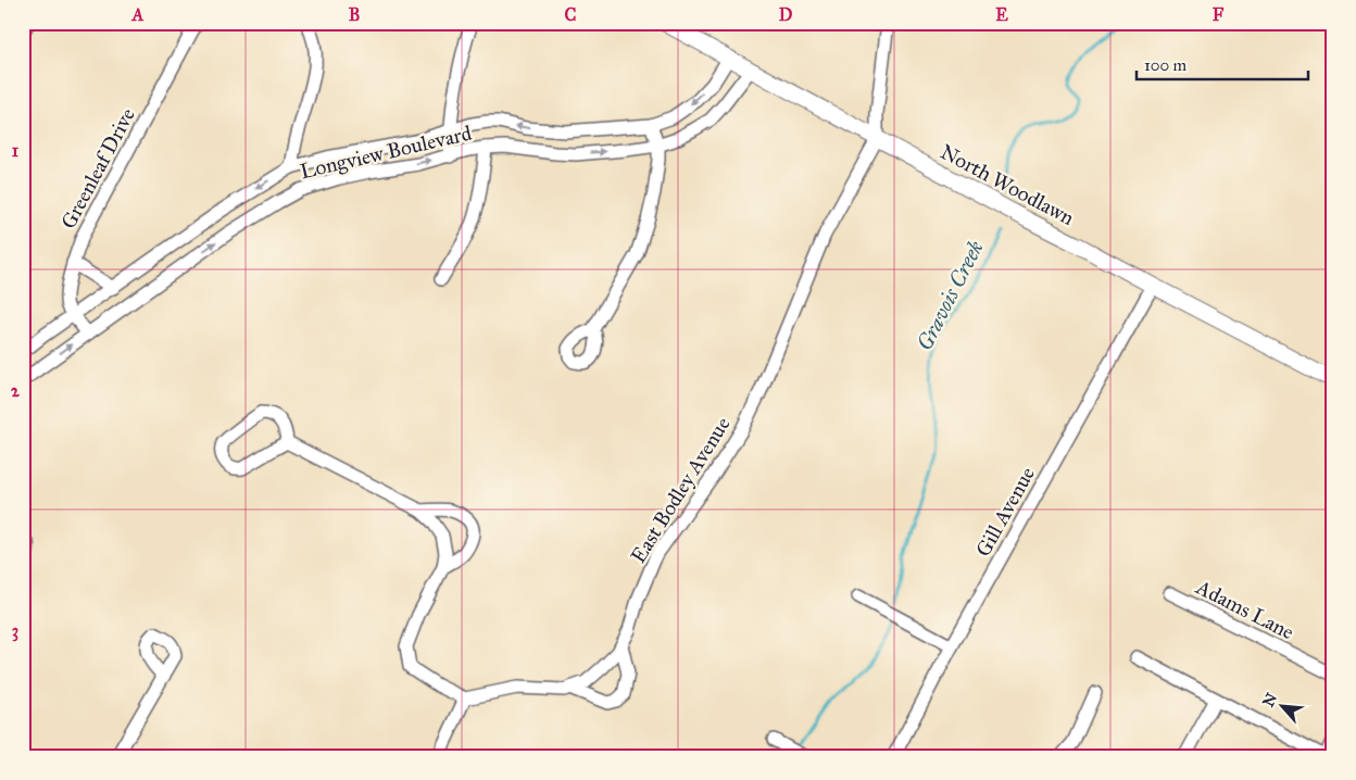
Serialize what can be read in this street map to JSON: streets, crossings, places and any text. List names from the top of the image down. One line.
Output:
{"streets":{"street":["Longview Boulevard","Greenleaf Drive","North Woodlawn","East Bodley Avenue","Gill Avenue","Adams Lane"]},"crossings":[["Longview Boulevard","Greenleaf Drive"],["Longview Boulevard","North Woodlawn"],["North Woodlawn","East Bodley Avenue"],["North Woodlawn","Gill Avenue"]],"water":["Gravois Creek"],"scale_bar":"100 m","north":"top left","grid":{"columns":["A","B","C","D","E","F"],"rows":["1","2","3"]}}
